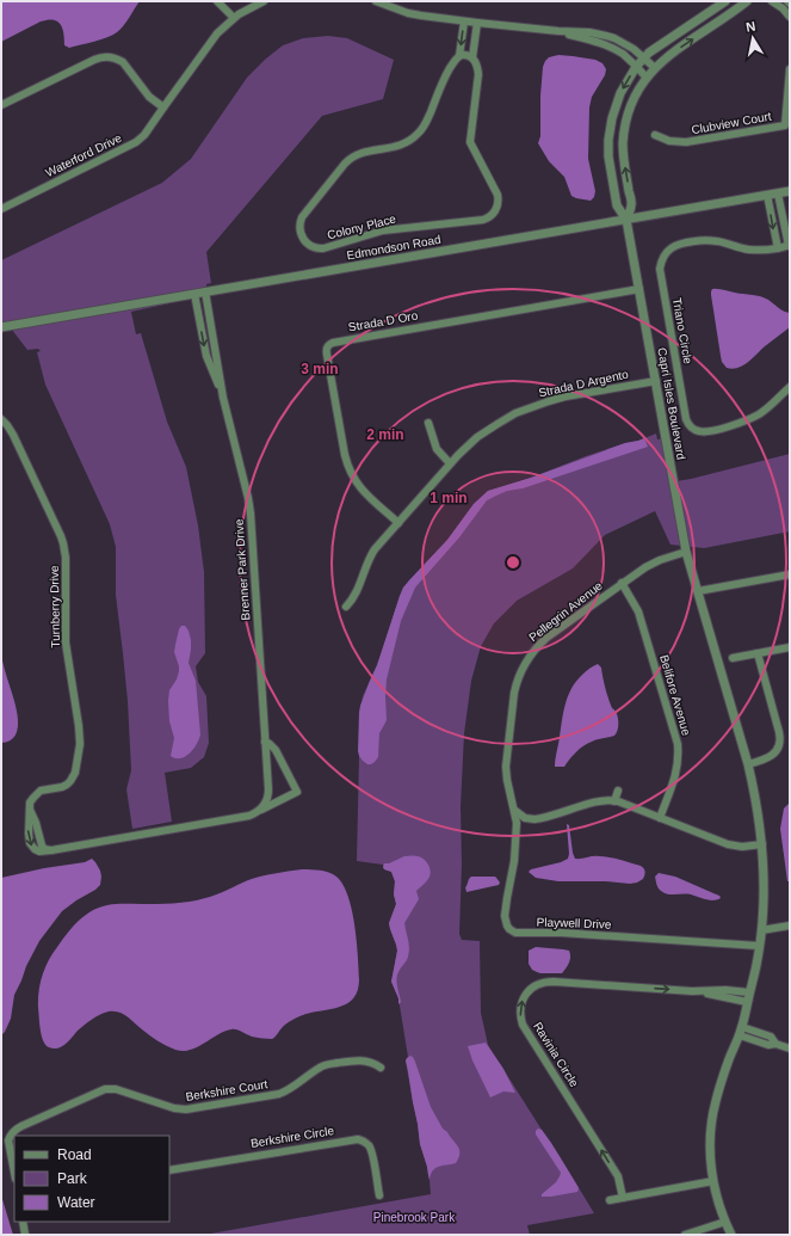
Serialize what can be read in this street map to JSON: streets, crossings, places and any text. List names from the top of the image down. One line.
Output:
{"streets":{"street":["Clubview Court","Waterford Drive","Colony Place","Edmondson Road","Strada D Oro","Triano Circle","Strada D Argento","Capri Isles Boulevard","Brenner Park Drive","Turnberry Drive","Pellegrin Avenue","Belifore Avenue","Playwell Drive","Ravinia Circle","Berkshire Court","Berkshire Circle"]},"crossings":[["Edmondson Road","Capri Isles Boulevard"],["Edmondson Road","Brenner Park Drive"],["Strada D Oro","Strada D Argento"],["Strada D Oro","Capri Isles Boulevard"],["Strada D Argento","Capri Isles Boulevard"],["Capri Isles Boulevard","Pellegrin Avenue"],["Capri Isles Boulevard","Playwell Drive"],["Capri Isles Boulevard","Ravinia Circle"],["Brenner Park Drive","Turnberry Drive"],["Pellegrin Avenue","Belifore Avenue"],["Pellegrin Avenue","Playwell Drive"]],"parks":["Pinebrook Park"],"legend":["Road","Park","Water"],"north":"top","rings":["3 min","2 min","1 min"]}
